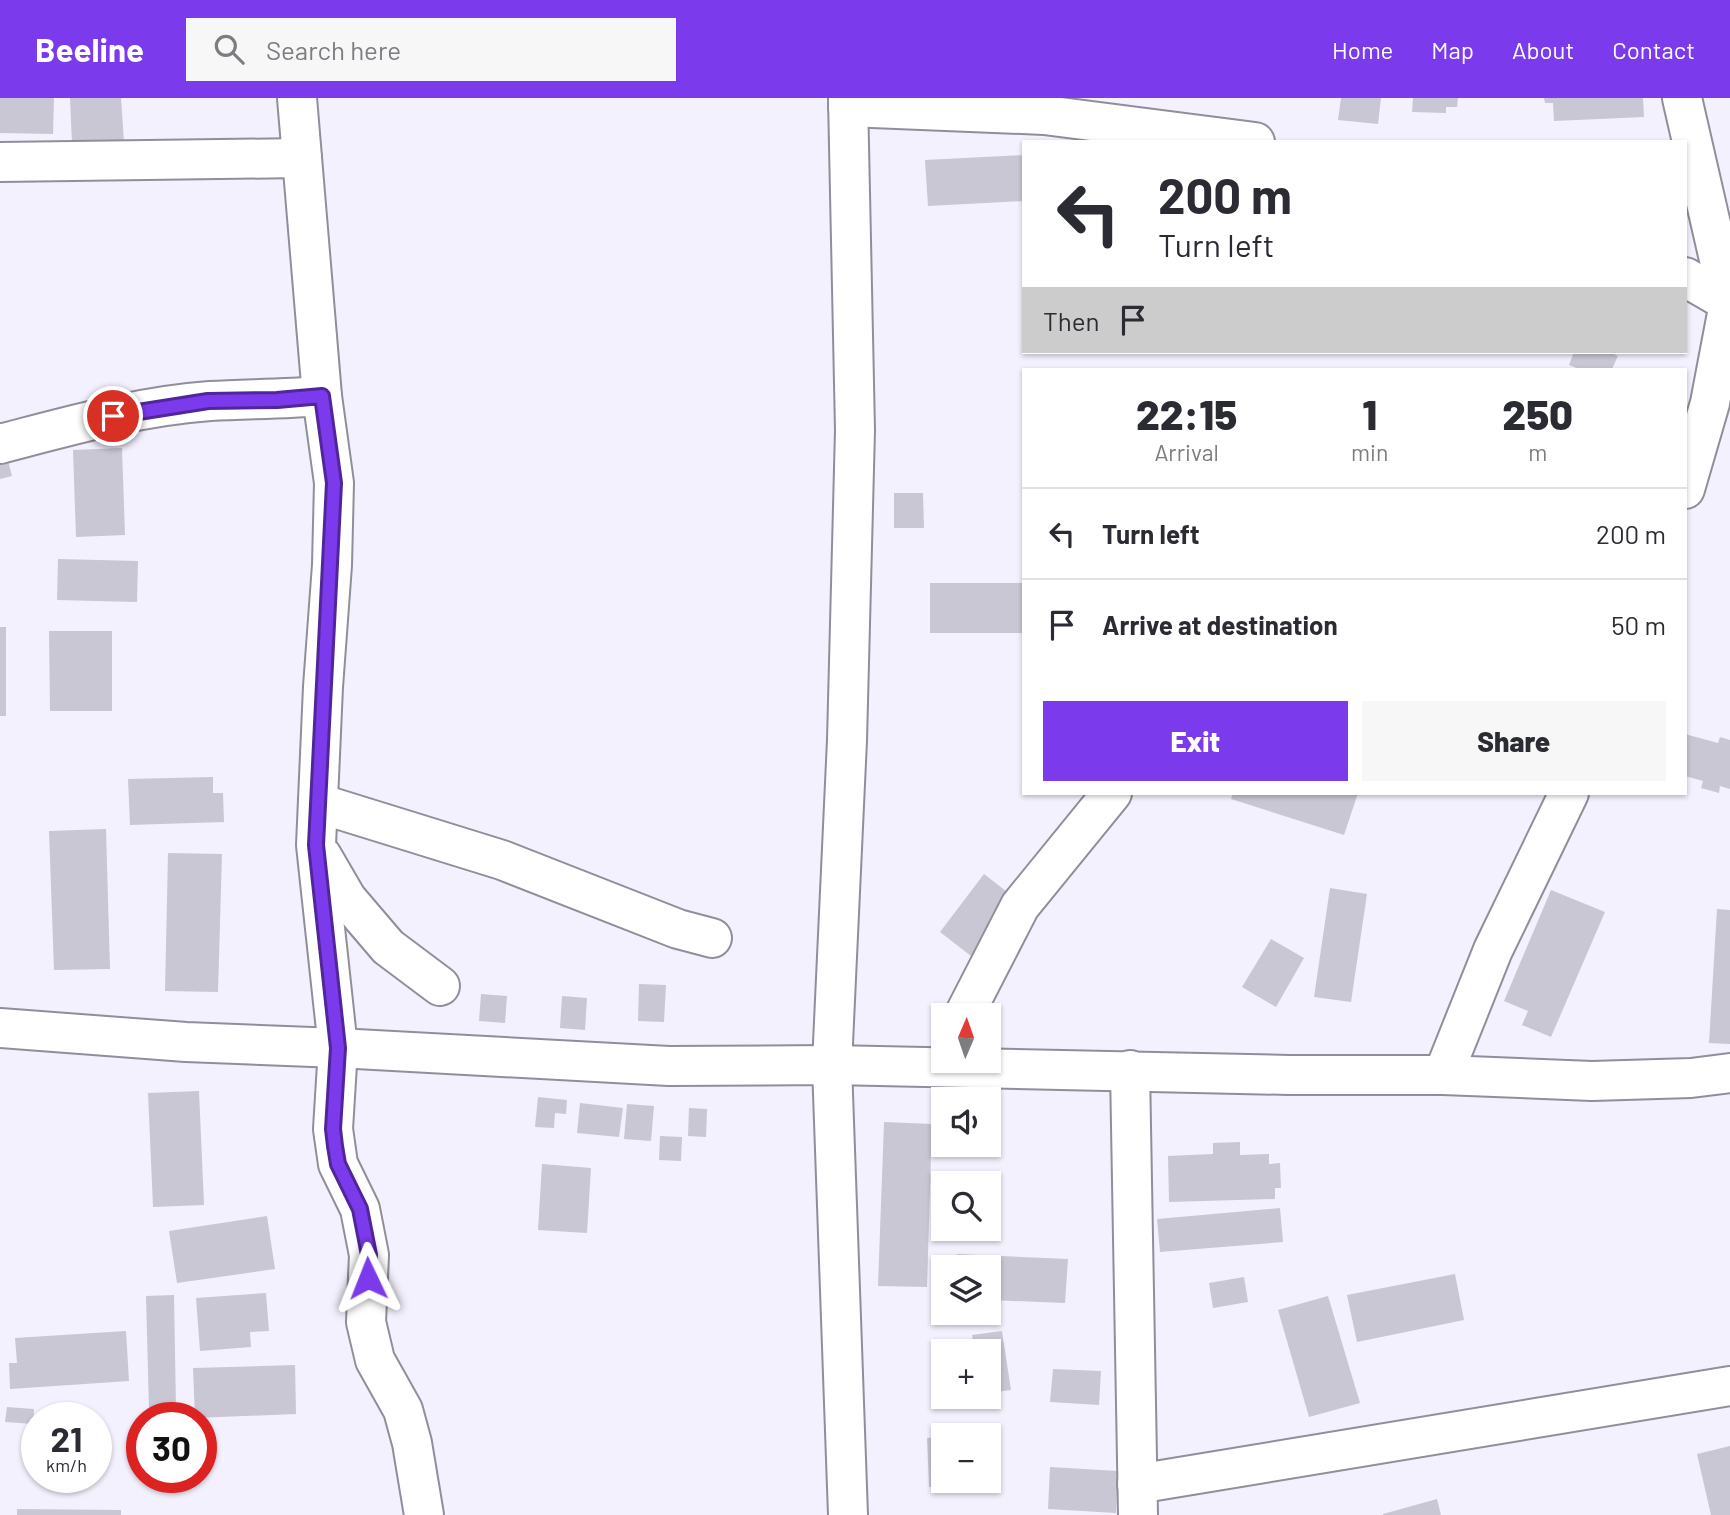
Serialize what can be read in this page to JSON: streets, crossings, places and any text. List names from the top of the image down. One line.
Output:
{"north":"top","page":{"header":"Beeline","search":"Search here","nav":["Home","Map","About","Contact"],"turn":["200 m","Turn left"],"then":"Then","eta":["22:15","Arrival","1","min","250","m"],"list":[{"name":"Turn left","value":"200 m"},{"name":"Arrive at destination","value":"50 m"}],"buttons":["Exit","Share"],"map_buttons":["+","−"],"speed":"21 km/h","limit":"30"}}
